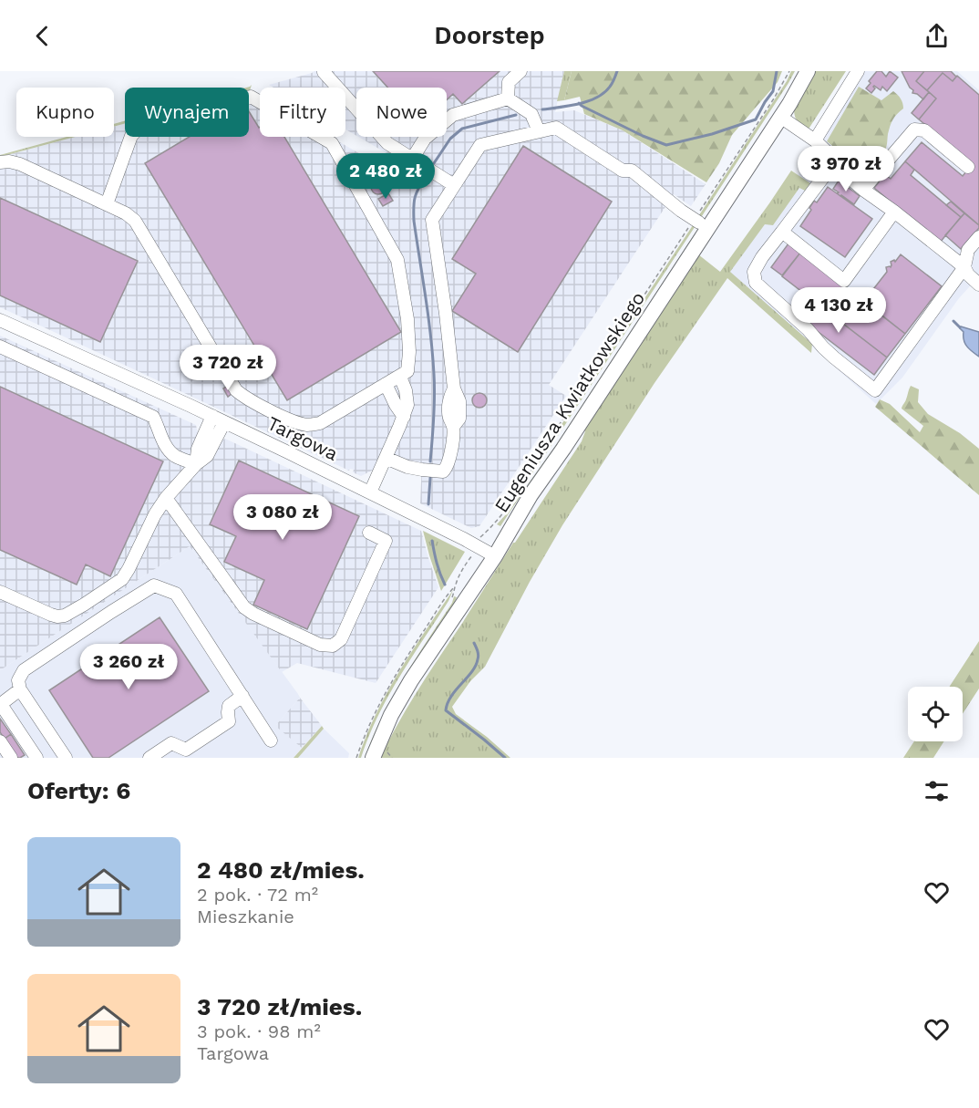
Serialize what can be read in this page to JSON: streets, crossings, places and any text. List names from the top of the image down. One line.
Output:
{"streets":{"main road":["Eugeniusza Kwiatkowskiego"],"street":["Targowa"]},"crossings":[["Eugeniusza Kwiatkowskiego","Targowa"]],"page":{"header":"Doorstep","chip":["Kupno","Wynajem","Filtry","Nowe"],"price":["3 970 zł","2 480 zł","4 130 zł","3 720 zł","3 080 zł","3 260 zł"],"heading":"Oferty: 6","list":[{"name":"2 480 zł/mies.","note":"2 pok. · 72 m² · Mieszkanie"},{"name":"3 720 zł/mies.","note":"3 pok. · 98 m² · Targowa"}]}}
